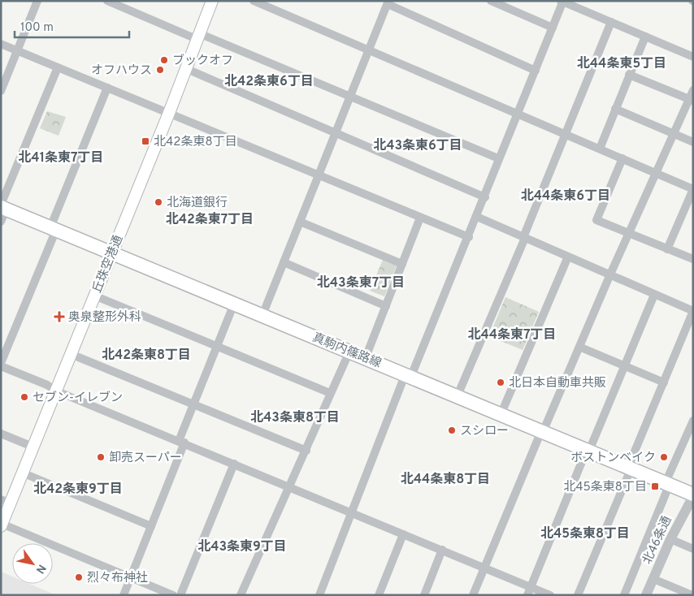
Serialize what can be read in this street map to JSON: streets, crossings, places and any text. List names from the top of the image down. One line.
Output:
{"streets":{"main road":["丘珠空港通","真駒内篠路線"],"street":["北46条通"]},"crossings":[["丘珠空港通","真駒内篠路線"],["真駒内篠路線","北46条通"]],"districts":["北44条東5丁目","北42条東6丁目","北43条東6丁目","北41条東7丁目","北44条東6丁目","北42条東7丁目","北43条東7丁目","北44条東7丁目","北42条東8丁目","北43条東8丁目","北44条東8丁目","北42条東9丁目","北45条東8丁目","北43条東9丁目"],"places":{"other":["ブックオフ","オフハウス","北海道銀行","北日本自動車共販","セブン-イレブン","スシロー","卸売スーパー","ボストンベイク","烈々布神社"],"transit":["北42条東8丁目","北45条東8丁目"],"health":["奥泉整形外科"]},"scale_bar":"100 m","north":"bottom right"}
